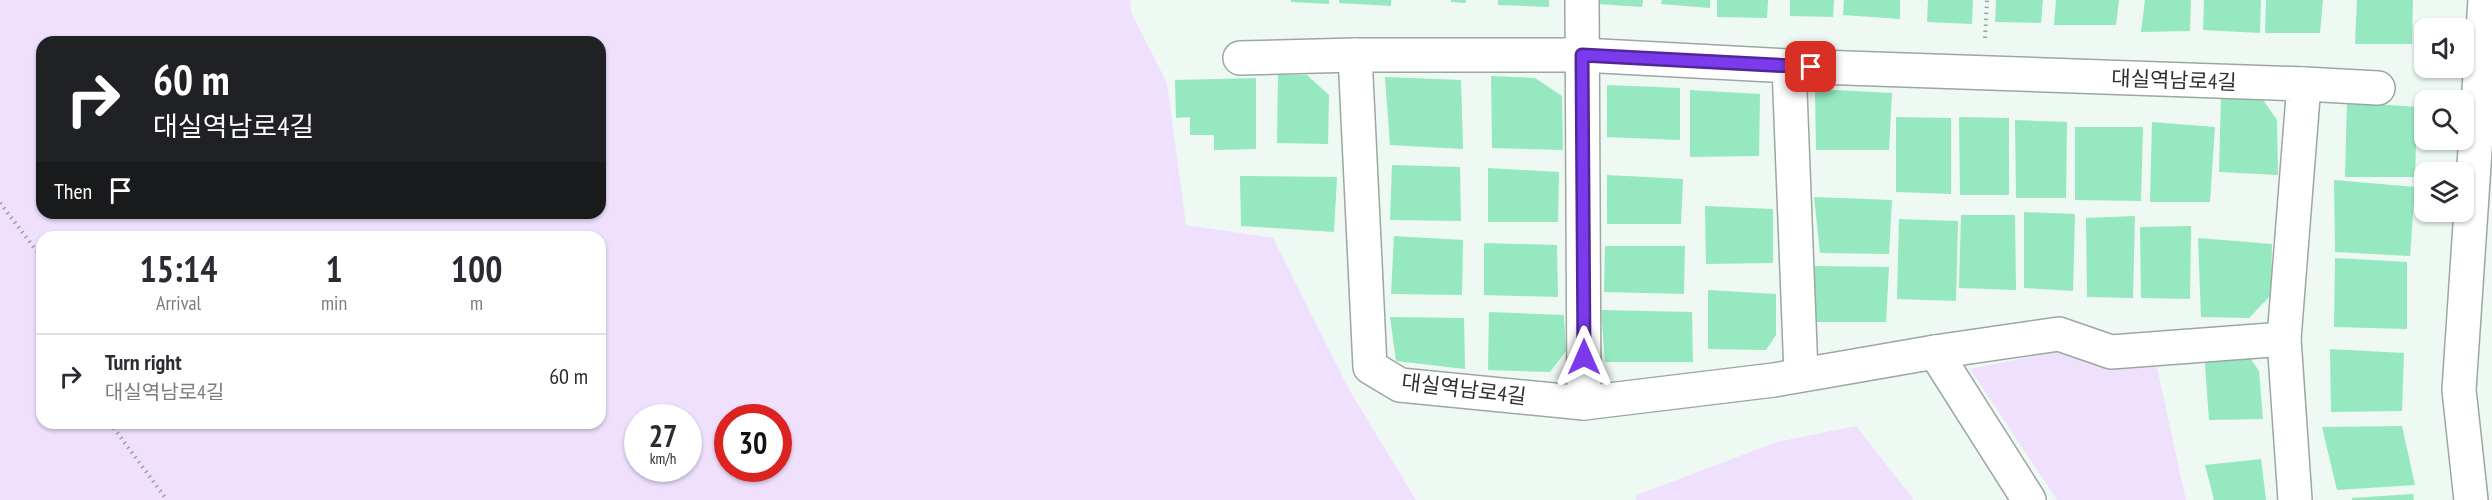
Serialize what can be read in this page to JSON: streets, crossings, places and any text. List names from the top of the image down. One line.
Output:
{"streets":{"street":["대실역남로4길"]},"page":{"turn":["60 m","대실역남로4길"],"then":"Then","eta":["15:14","Arrival","1","min","100","m"],"list":[{"name":"Turn right","note":"대실역남로4길","value":"60 m"}],"speed":"27 km/h","limit":"30"}}
